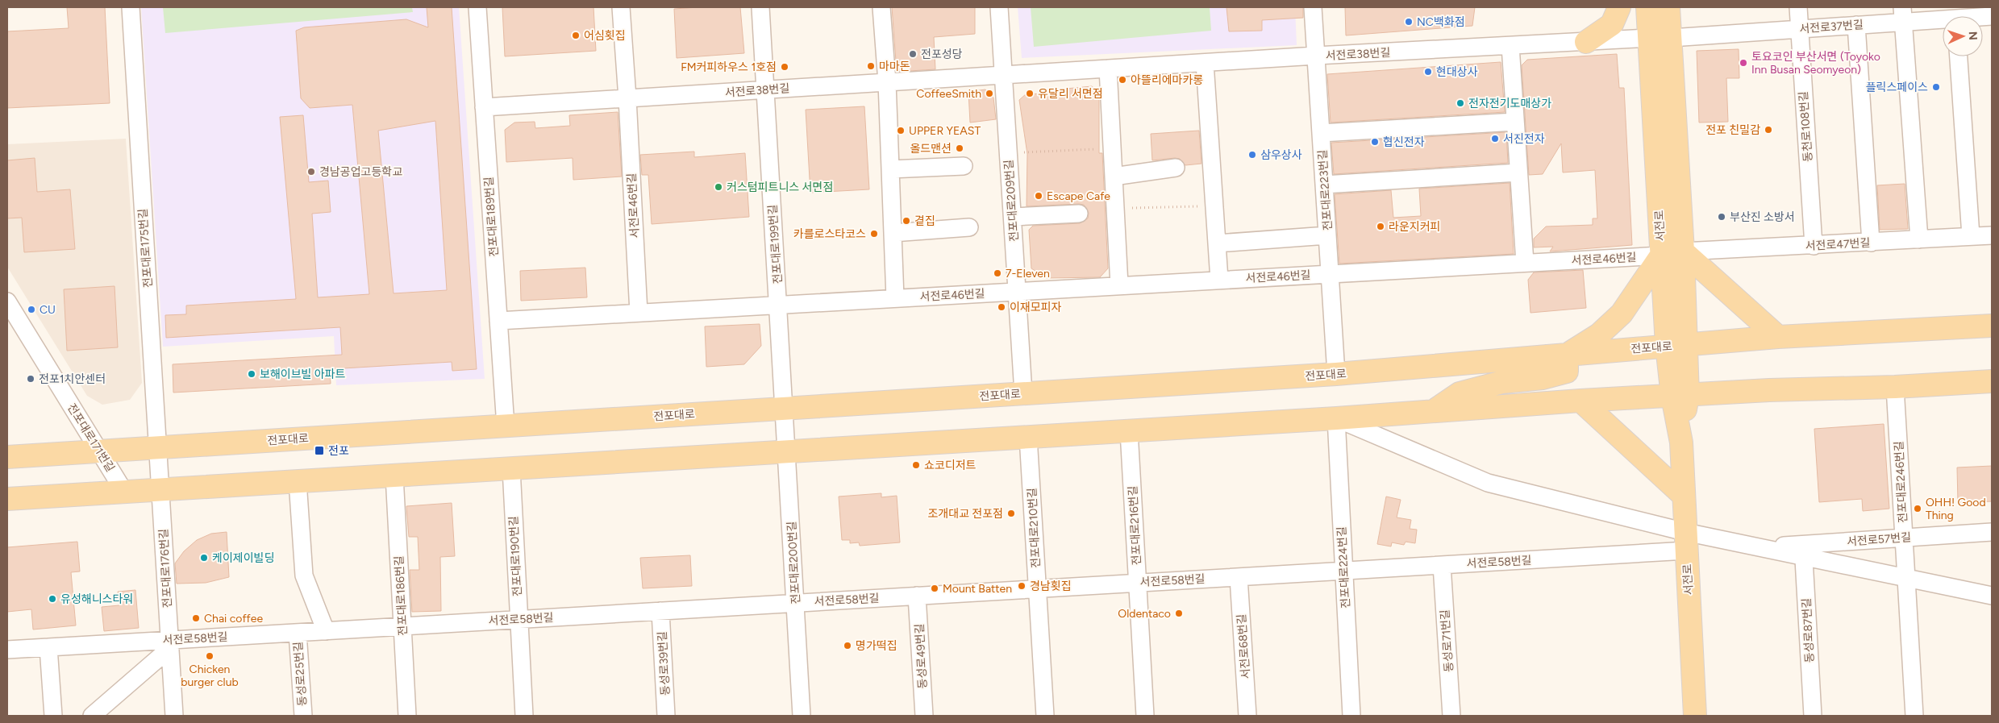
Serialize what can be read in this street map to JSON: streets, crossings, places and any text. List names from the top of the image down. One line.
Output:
{"streets":{"main road":["서전로","전포대로"],"street":["서전로37번길","서전로38번길","동천로108번길","전포대로223번길","전포대로209번길","서전로46번길","전포대로189번길","전포대로199번길","서전로47번길","전포대로175번길","전포대로171번길","전포대로246번길","전포대로216번길","전포대로210번길","서전로57번길","전포대로190번길","서전로58번길","전포대로200번길","전포대로224번길","전포대로176번길","전포대로186번길","동성로87번길","동성로71번길","서전로68번길","동성로49번길","동성로39번길","동성로25번길"]},"crossings":[["서전로37번길","서전로38번길"],["서전로37번길","동천로108번길"],["서전로37번길","서전로"],["서전로38번길","전포대로223번길"],["서전로38번길","전포대로209번길"],["서전로38번길","서전로46번길"],["서전로38번길","전포대로189번길"],["서전로38번길","서전로"],["서전로38번길","전포대로199번길"],["동천로108번길","서전로47번길"],["전포대로223번길","서전로46번길"],["전포대로223번길","전포대로"],["전포대로209번길","서전로46번길"],["전포대로209번길","전포대로"],["서전로46번길","전포대로189번길"],["서전로46번길","서전로"],["서전로46번길","전포대로199번길"],["전포대로189번길","전포대로"],["서전로","서전로47번길"],["서전로","전포대로"],["서전로","서전로57번길"],["서전로","서전로58번길"],["전포대로199번길","전포대로"],["전포대로199번길","전포대로200번길"],["전포대로175번길","전포대로"],["전포대로175번길","전포대로176번길"],["전포대로","전포대로171번길"],["전포대로","전포대로200번길"],["전포대로246번길","서전로57번길"],["전포대로216번길","서전로58번길"],["전포대로210번길","서전로58번길"],["서전로57번길","서전로58번길"],["서전로57번길","동성로87번길"],["전포대로190번길","서전로58번길"],["서전로58번길","전포대로200번길"],["서전로58번길","전포대로224번길"],["서전로58번길","전포대로176번길"],["서전로58번길","전포대로186번길"],["서전로58번길","동성로71번길"],["서전로58번길","서전로68번길"],["서전로58번길","동성로49번길"],["서전로58번길","동성로39번길"],["서전로58번길","동성로25번길"]],"places":{"other":["NC백화점","어심횟집","전포성당","토요코인 부산서면 (Toyoko Inn Busan Seomyeon)","마마돈","FM커피하우스 1호점","현대상사","아뜰리에마카롱","플릭스페이스","CoffeeSmith","유달리 서면점","전자전기도매상가","전포 친밀감","UPPER YEAST","서진전자","협신전자","올드맨션","삼우상사","경남공업고등학교","커스텀피트니스 서면점","Escape Cafe","부산진 소방서","곁집","라운지커피","카를로스타코스","7-Eleven","이재모피자","CU","보해이브빌 아파트","전포1치안센터","쇼코디저트","OHH! Good Thing","조개대교 전포점","케이제이빌딩","경남횟집","Mount Batten","유성해니스타워","Oldentaco","Chai coffee","명가떡집","Chicken burger club"],"transit":["전포"]},"north":"right"}
